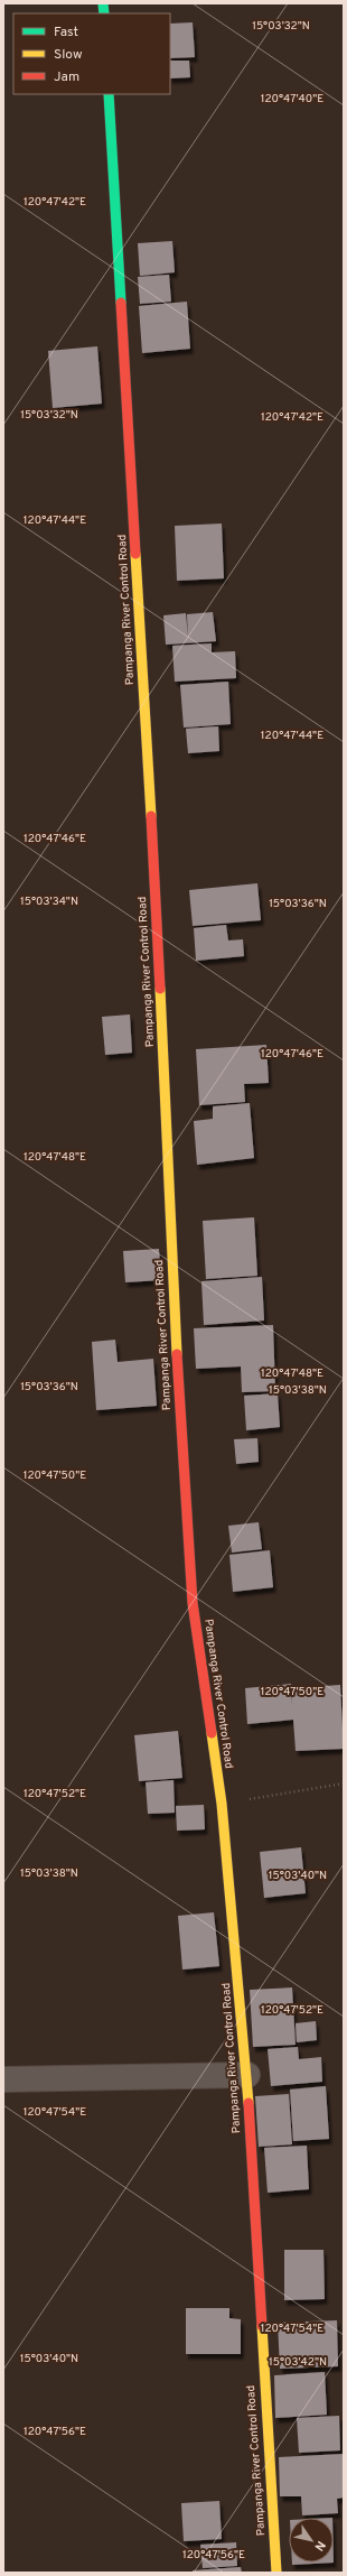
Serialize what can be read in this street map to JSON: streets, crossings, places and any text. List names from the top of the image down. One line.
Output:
{"streets":{"main road":["Pampanga River Control Road"]},"legend":["Fast","Slow","Jam"],"north":"bottom right","coordinates":["15°03'32\"N","120°47'40\"E","120°47'42\"E","120°47'44\"E","120°47'46\"E","15°03'34\"N","15°03'36\"N","120°47'48\"E","15°03'38\"N","120°47'50\"E","120°47'52\"E","15°03'40\"N","120°47'54\"E","15°03'42\"N","120°47'56\"E"]}
